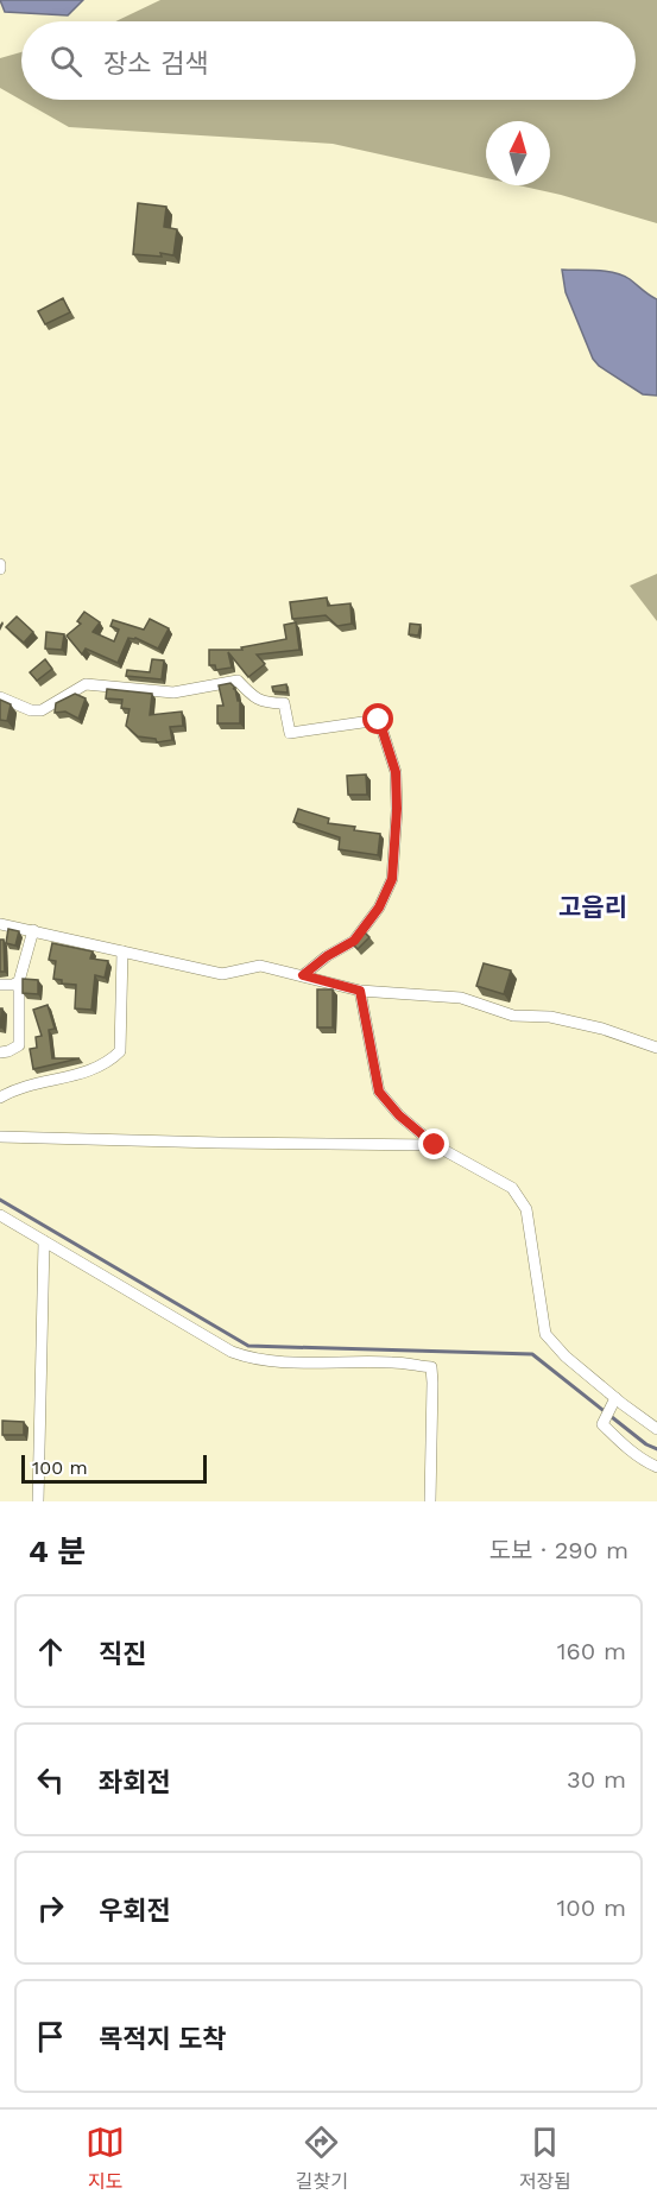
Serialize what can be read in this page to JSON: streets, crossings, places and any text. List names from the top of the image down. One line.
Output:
{"districts":["고읍리"],"scale_bar":"100 m","north":"top","page":{"search":"장소 검색","scale":"100 m","heading":["4 분","도보 · 290 m"],"list":[["직진","160 m"],["좌회전","30 m"],["우회전","100 m"],"목적지 도착"],"nav":["지도","길찾기","저장됨"]}}
